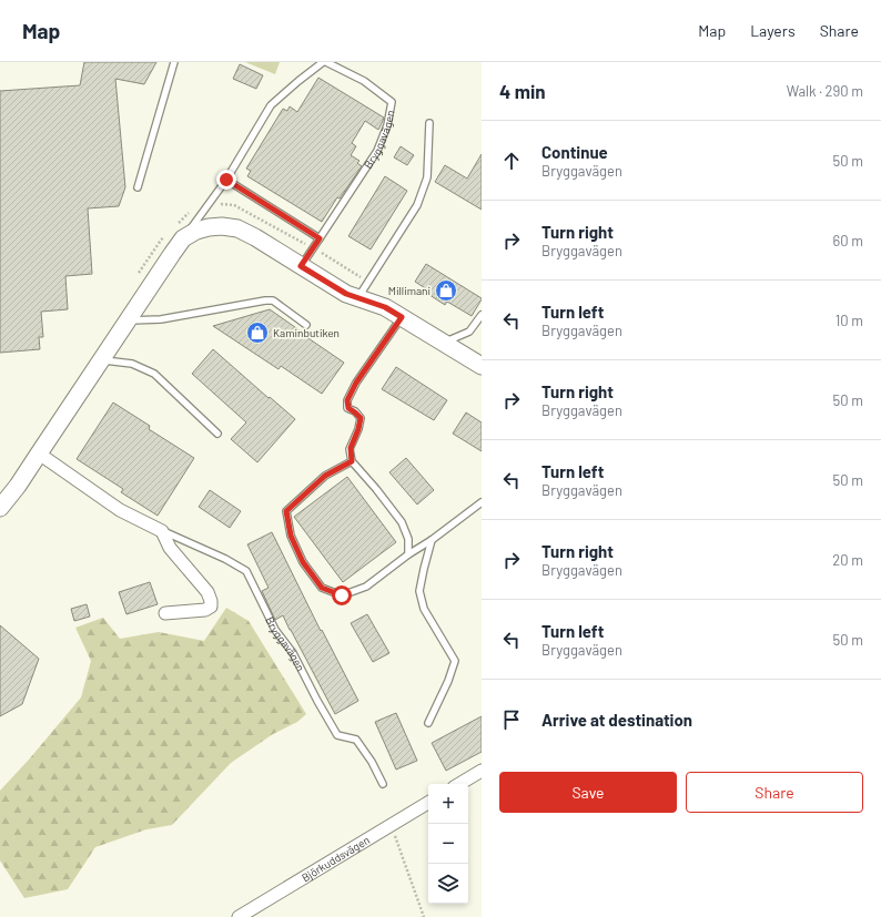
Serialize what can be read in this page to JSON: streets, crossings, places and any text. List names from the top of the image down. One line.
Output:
{"streets":{"main road":["Bryggavägen"],"street":["Björkuddsvägen"]},"places":{"shop":["Millimani","Kaminbutiken"]},"page":{"header":"Map","nav":["Map","Layers","Share"],"heading":["4 min","Walk · 290 m"],"list":[["Continue","Bryggavägen","50 m"],["Turn right","Bryggavägen","60 m"],["Turn left","Bryggavägen","10 m"],["Turn right","Bryggavägen","50 m"],["Turn left","Bryggavägen","50 m"],["Turn right","Bryggavägen","20 m"],["Turn left","Bryggavägen","50 m"],"Arrive at destination"],"buttons":["Save","Share"],"map_buttons":["+","−"]}}
